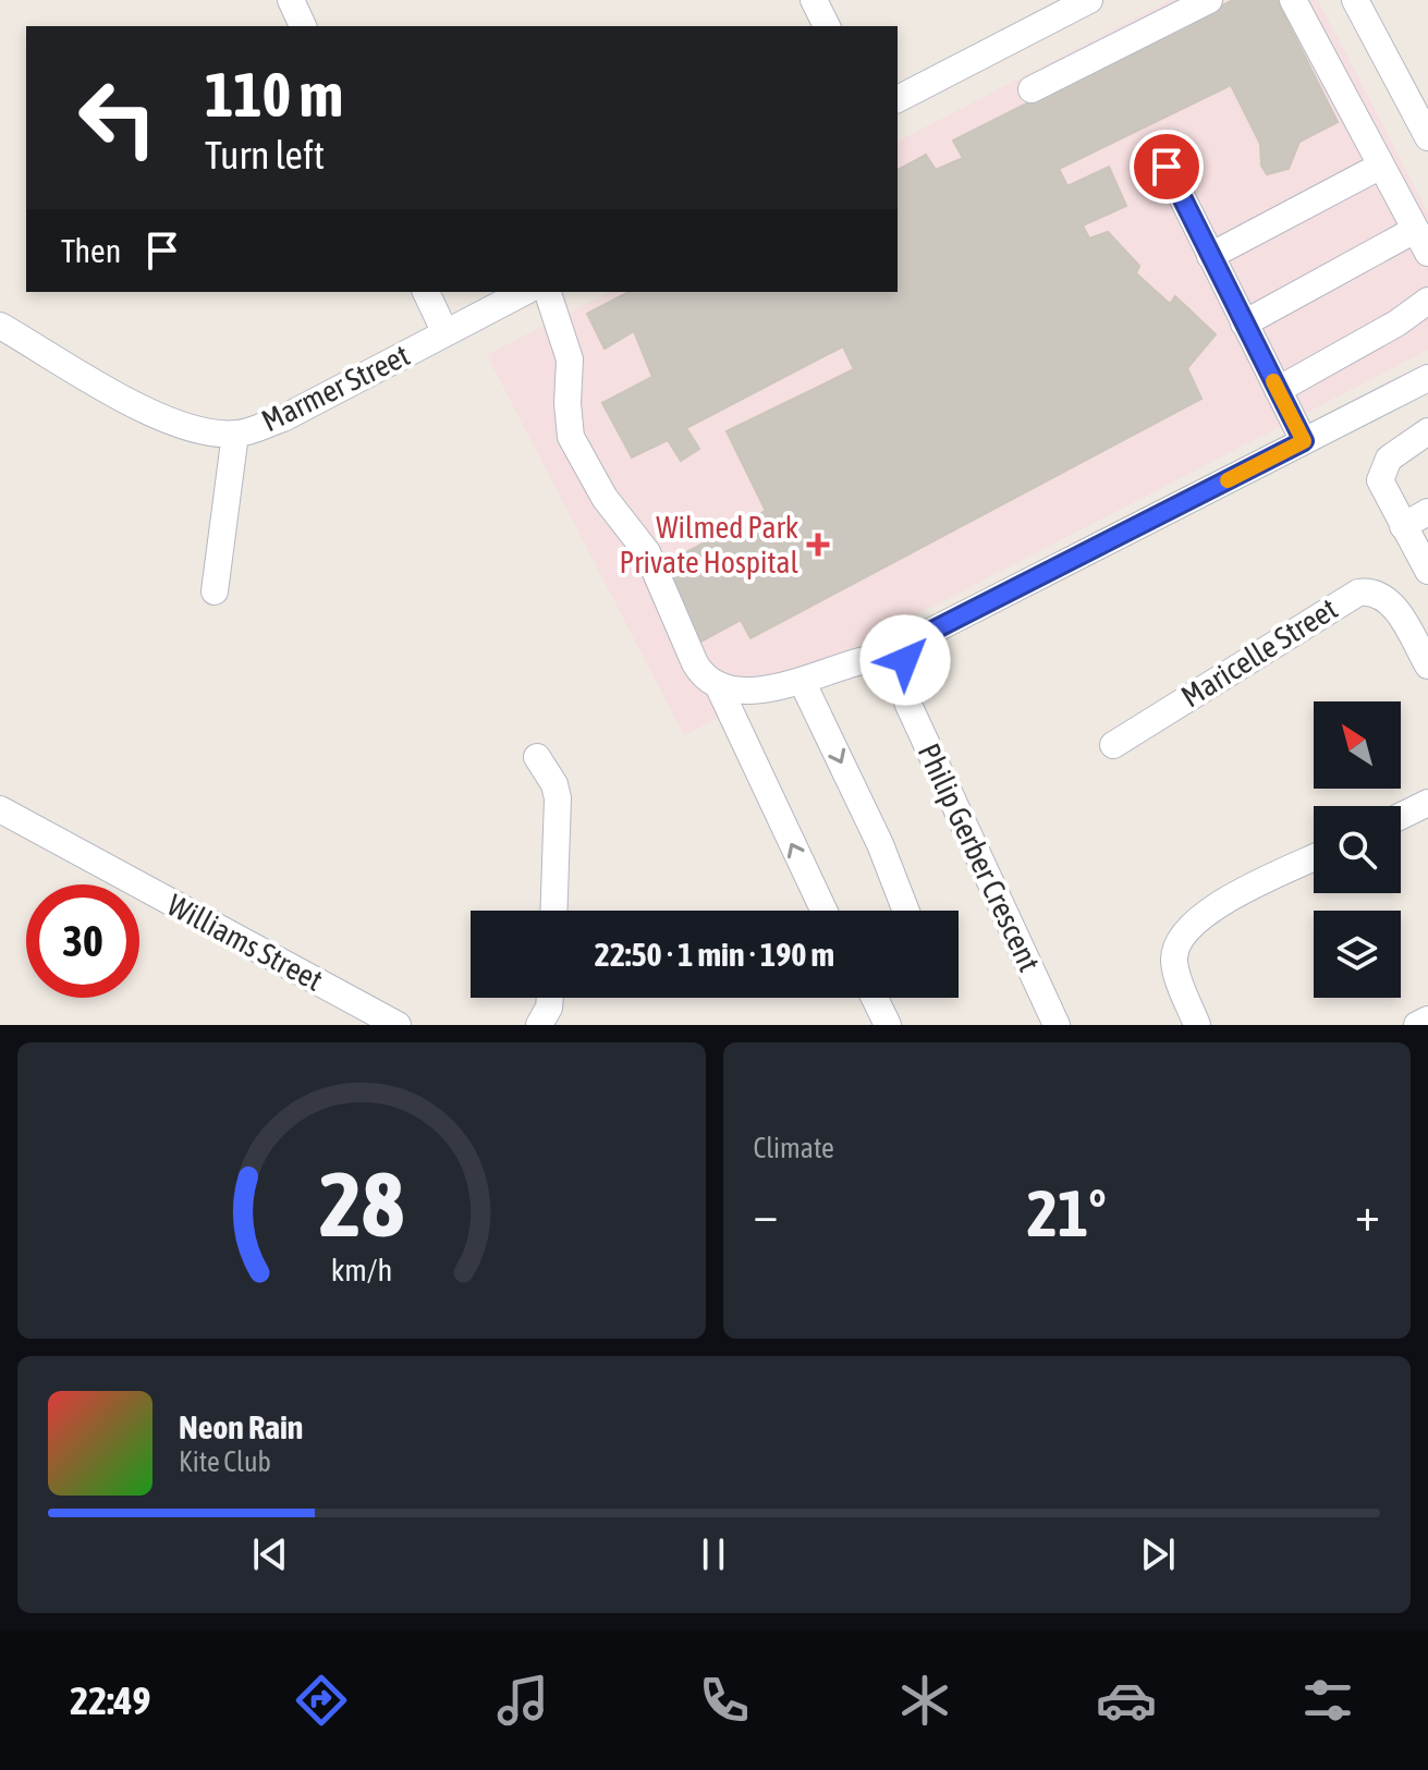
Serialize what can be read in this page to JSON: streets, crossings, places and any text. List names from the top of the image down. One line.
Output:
{"streets":{"street":["Marmer Street","Maricelle Street","Philip Gerber Crescent","Williams Street"]},"places":{"health":["Wilmed Park Private Hospital"]},"north":"top left","page":{"turn":["110 m","Turn left"],"then":"Then","limit":"30","trip":"22:50 · 1 min · 190 m","tile":"Climate","heat":["−","21°","+"],"song":["Neon Rain","Kite Club"],"tabs":"22:49","gauge":["28","km/h"]}}
